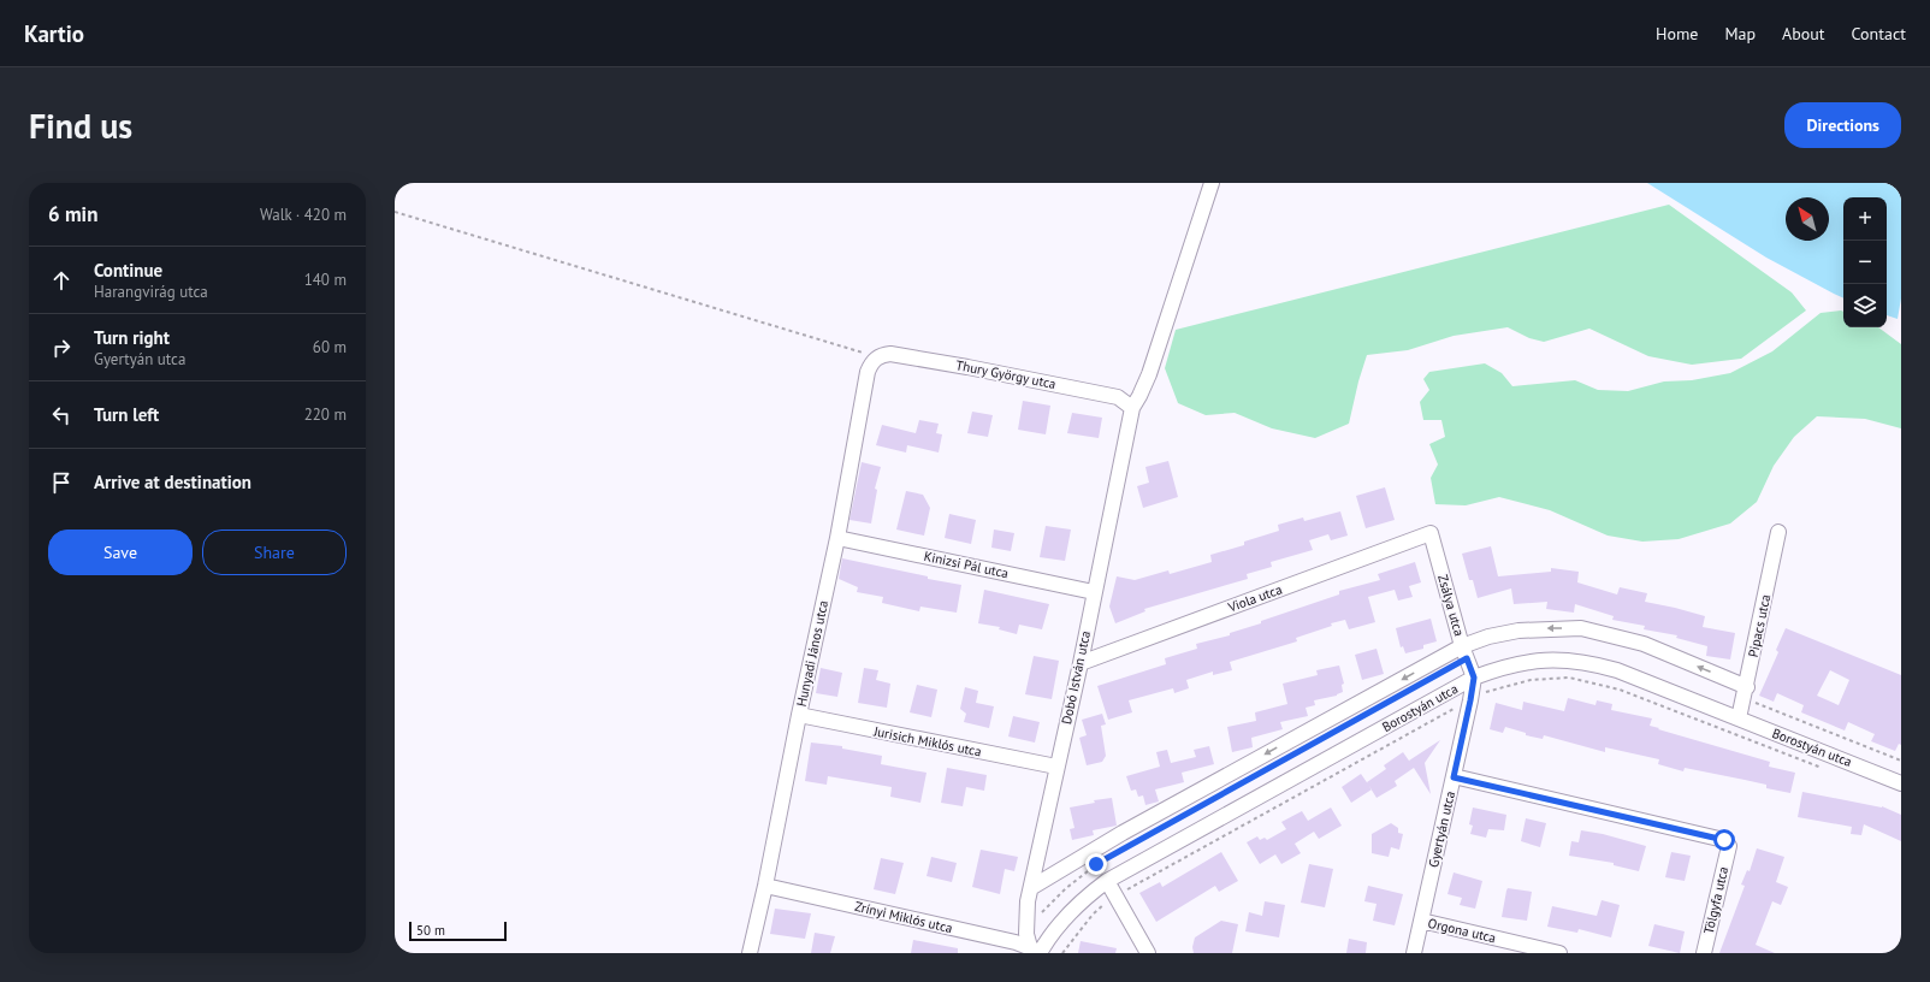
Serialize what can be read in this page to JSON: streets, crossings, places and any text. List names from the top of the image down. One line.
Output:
{"streets":{"street":["Thury György utca","Kinizsi Pál utca","Viola utca","Zsálya utca","Pipacs utca","Hunyadi János utca","Dobó István utca","Borostyán utca","Jurisich Miklós utca","Gyertyán utca","Tölgyfa utca","Zrínyi Miklós utca","Orgona utca"]},"crossings":[["Thury György utca","Hunyadi János utca"],["Thury György utca","Dobó István utca"],["Kinizsi Pál utca","Hunyadi János utca"],["Kinizsi Pál utca","Dobó István utca"],["Viola utca","Zsálya utca"],["Viola utca","Dobó István utca"],["Zsálya utca","Borostyán utca"],["Zsálya utca","Gyertyán utca"],["Pipacs utca","Borostyán utca"],["Hunyadi János utca","Jurisich Miklós utca"],["Hunyadi János utca","Zrínyi Miklós utca"],["Dobó István utca","Borostyán utca"],["Dobó István utca","Jurisich Miklós utca"],["Dobó István utca","Zrínyi Miklós utca"],["Borostyán utca","Gyertyán utca"],["Borostyán utca","Zrínyi Miklós utca"],["Gyertyán utca","Tölgyfa utca"],["Gyertyán utca","Orgona utca"]],"scale_bar":"50 m","north":"top left","page":{"header":"Kartio","nav":["Home","Map","About","Contact"],"buttons":["Directions",["Save","Share"]],"title":"Find us","heading":["6 min","Walk · 420 m"],"map_buttons":["+","−"],"list":[["Continue","Harangvirág utca","140 m"],["Turn right","Gyertyán utca","60 m"],["Turn left","220 m"],"Arrive at destination"],"scale":"50 m"}}
